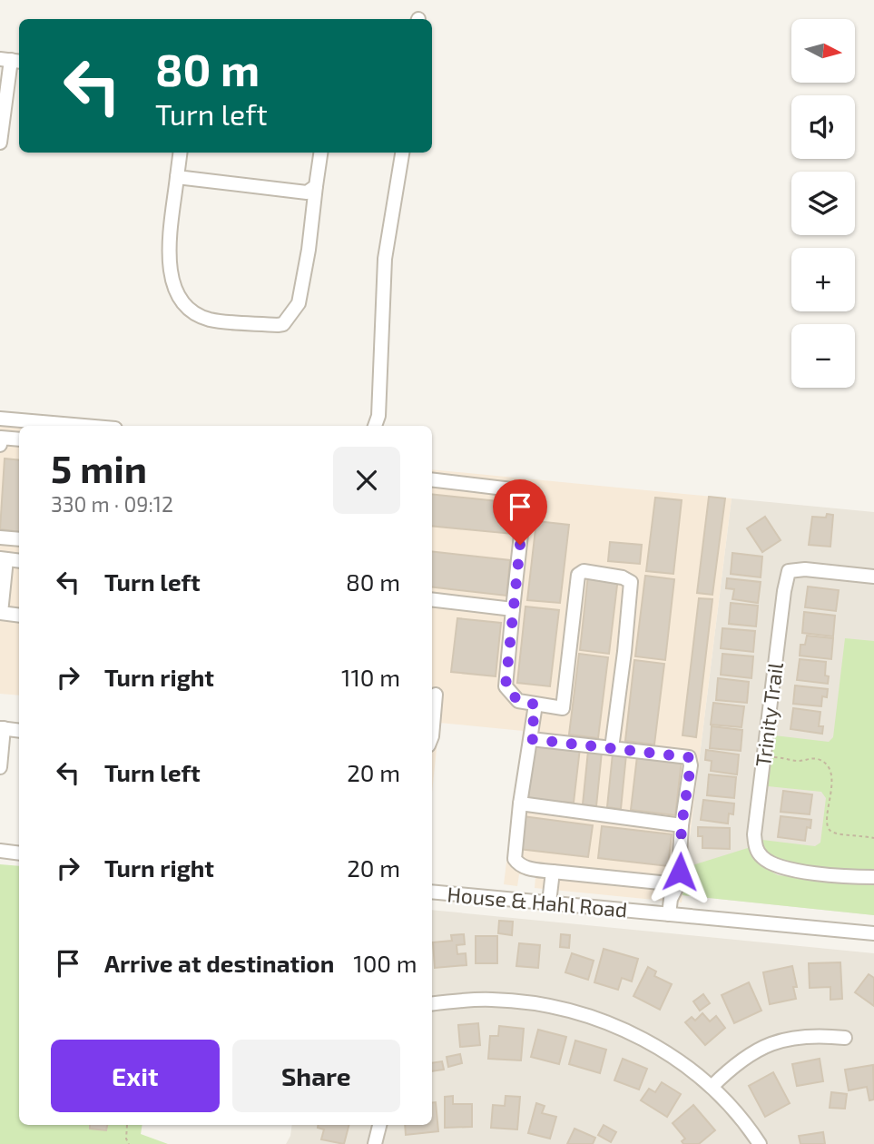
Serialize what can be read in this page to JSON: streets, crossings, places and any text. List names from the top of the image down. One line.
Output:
{"streets":{"street":["Trinity Trail","House & Hahl Road"]},"north":"right","page":{"map_buttons":["+","−"],"turn":["80 m","Turn left"],"heading":["5 min","330 m · 09:12"],"list":[{"name":"Turn left","value":"80 m"},{"name":"Turn right","value":"110 m"},{"name":"Turn left","value":"20 m"},{"name":"Turn right","value":"20 m"},{"name":"Arrive at destination","value":"100 m"}],"buttons":["Exit","Share"]}}
